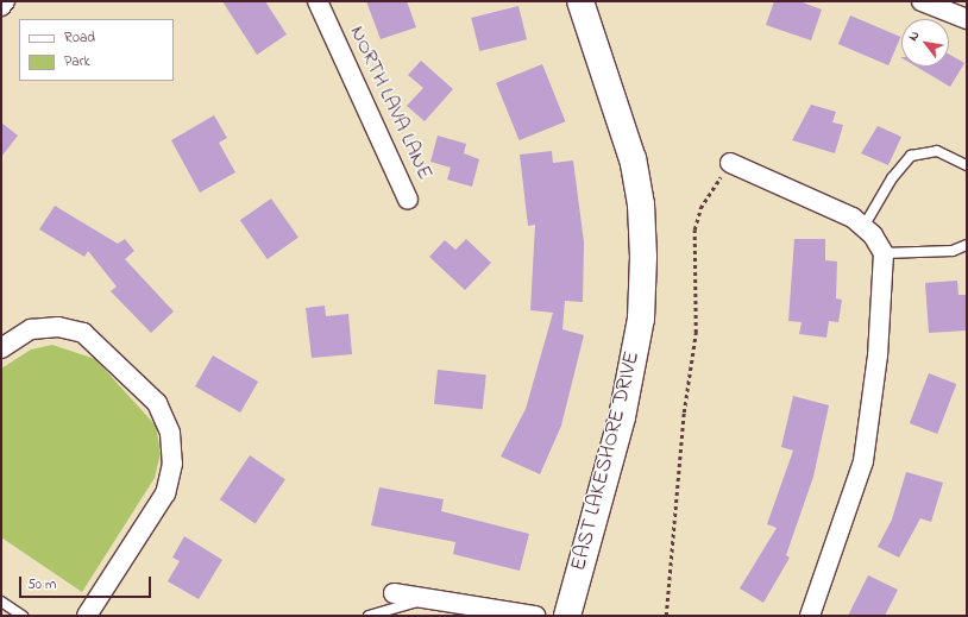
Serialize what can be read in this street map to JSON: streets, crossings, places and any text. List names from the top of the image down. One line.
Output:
{"streets":{"main road":["EAST LAKESHORE DRIVE"],"street":["NORTH LAVA LANE"]},"legend":["Road","Park"],"scale_bar":"50 m","north":"top left"}
